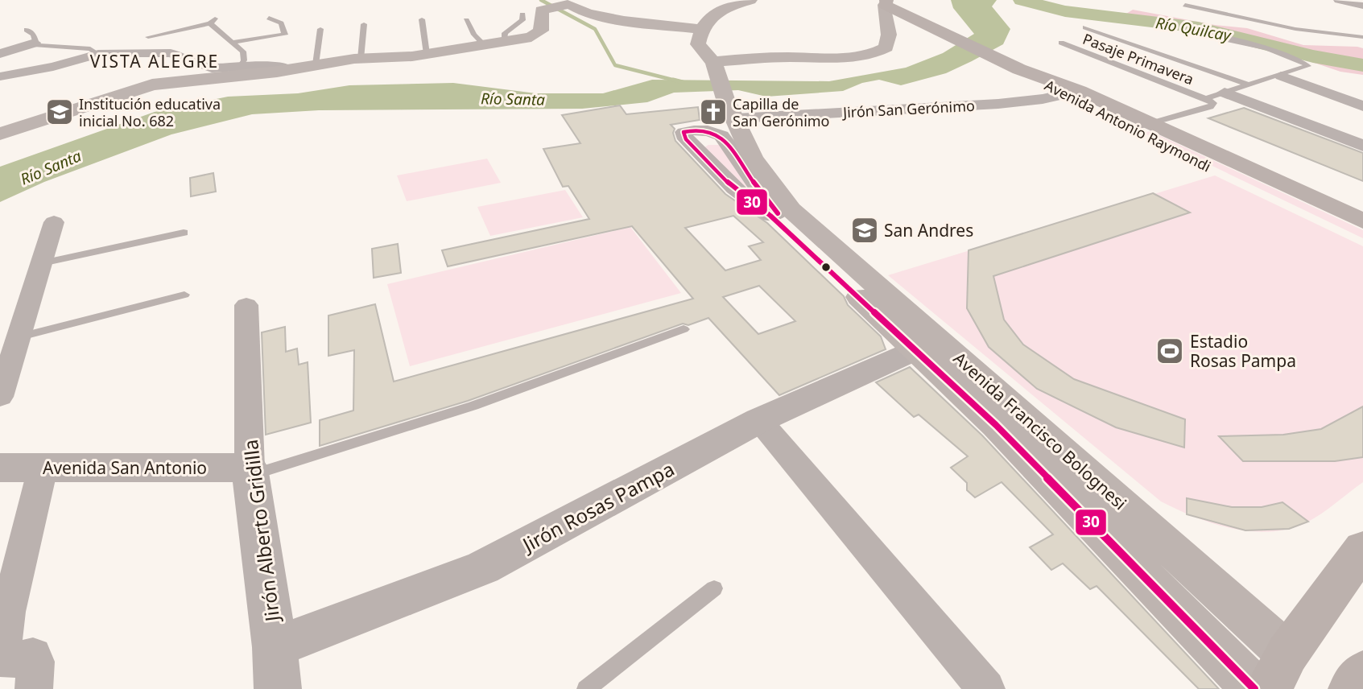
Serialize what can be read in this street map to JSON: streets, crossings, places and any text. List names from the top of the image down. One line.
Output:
{"streets":{"highway":["Avenida Antonio Raymondi"],"main road":["Avenida Francisco Bolognesi"],"street":["Jirón San Gerónimo","Avenida San Antonio","Jirón Rosas Pampa","Jirón Alberto Gridilla"],"lane":["Pasaje Primavera"]},"crossings":[["Jirón San Gerónimo","Avenida Antonio Raymondi"],["Jirón San Gerónimo","Avenida Francisco Bolognesi"],["Avenida Francisco Bolognesi","Jirón Rosas Pampa"],["Avenida San Antonio","Jirón Alberto Gridilla"],["Jirón Rosas Pampa","Jirón Alberto Gridilla"]],"districts":["VISTA ALEGRE"],"water":["Río Quilcay","Río Santa"],"places":{"school or university":["Institución educativa inicial No. 682","San Andres"],"church":["Capilla de San Gerónimo"],"sports":["Estadio Rosas Pampa"]},"lines":["transit line 30"]}
